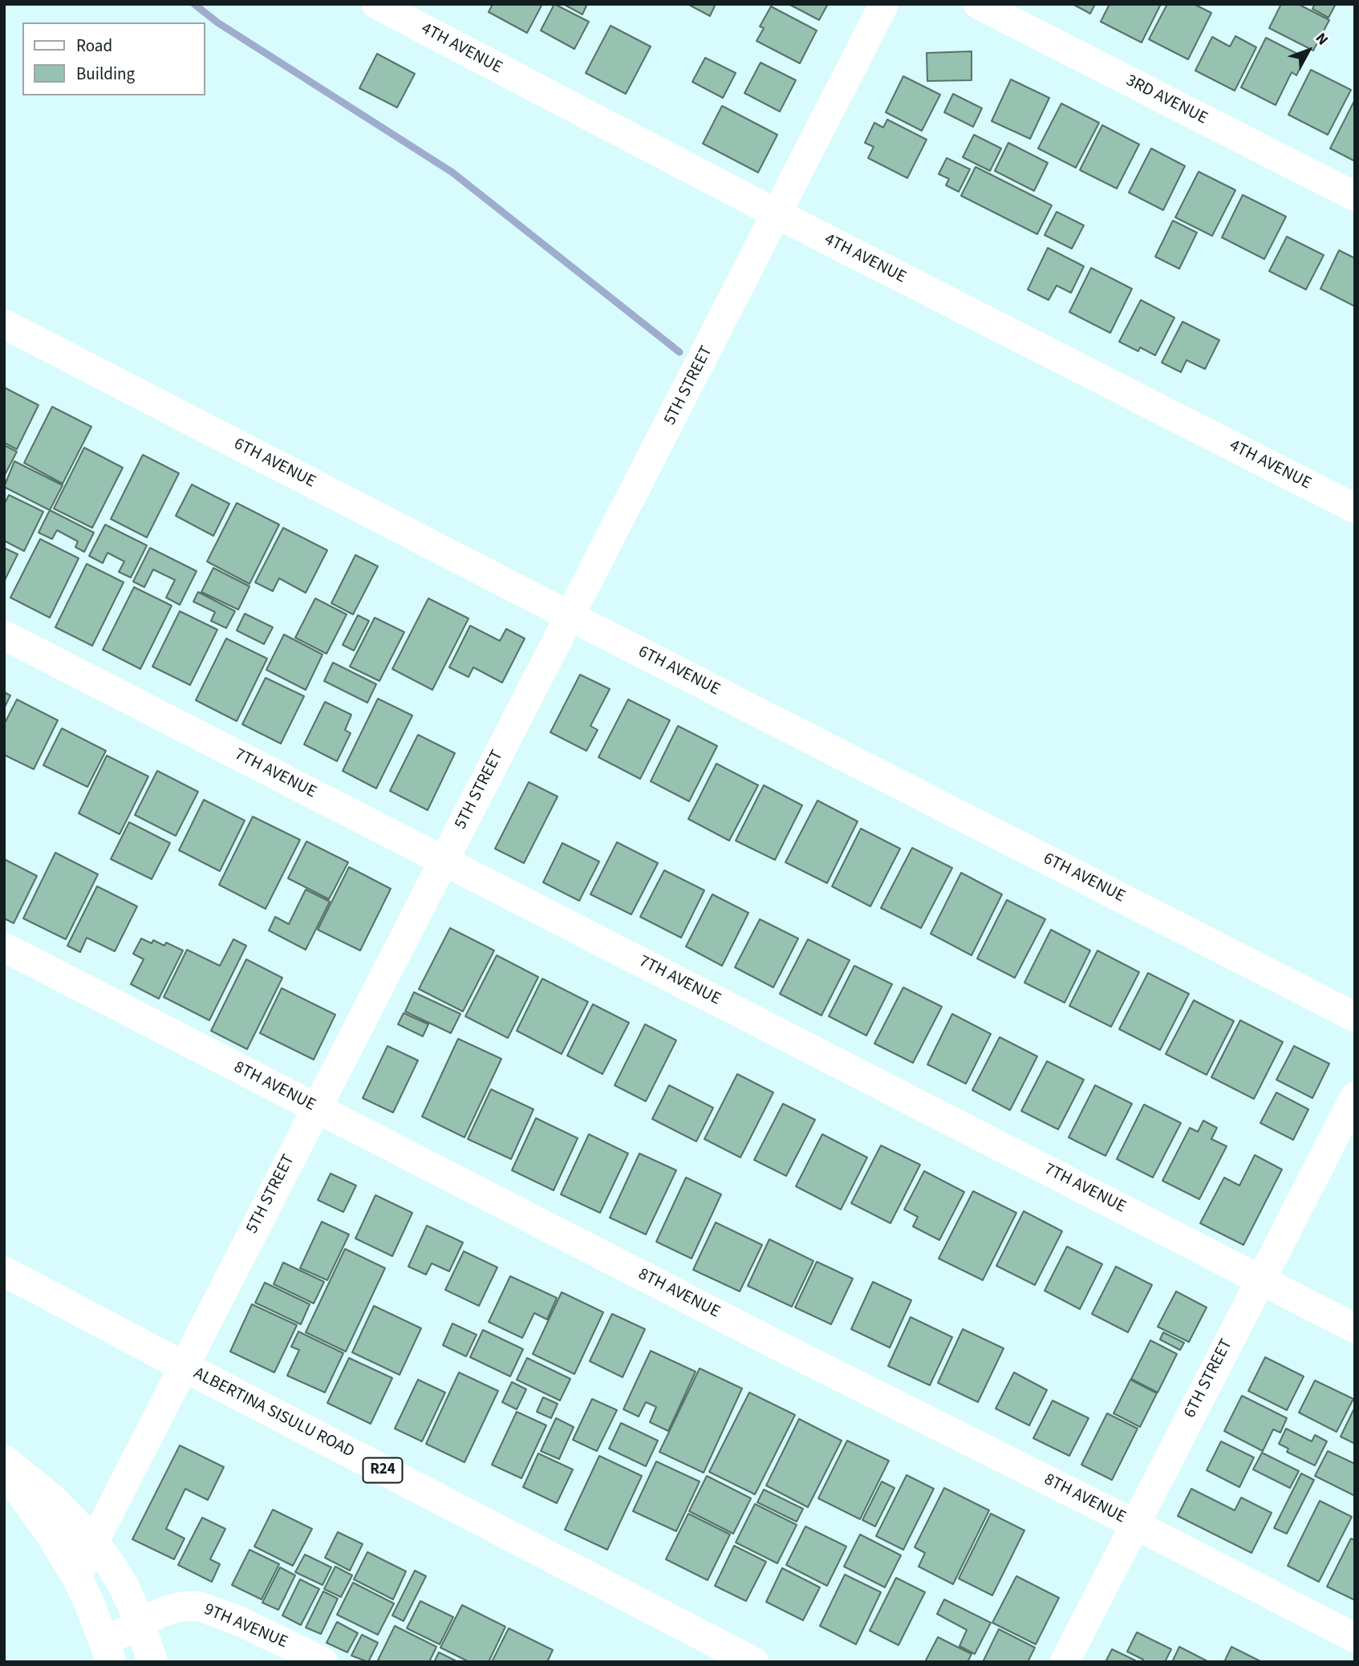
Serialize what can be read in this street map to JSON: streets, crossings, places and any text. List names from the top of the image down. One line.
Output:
{"streets":{"main road":["ALBERTINA SISULU ROAD","R24"],"street":["4TH AVENUE","3RD AVENUE","5TH STREET","6TH AVENUE","7TH AVENUE","8TH AVENUE","6TH STREET","9TH AVENUE"]},"crossings":[["4TH AVENUE","5TH STREET"],["5TH STREET","6TH AVENUE"],["5TH STREET","7TH AVENUE"],["5TH STREET","8TH AVENUE"],["5TH STREET","ALBERTINA SISULU ROAD"],["7TH AVENUE","6TH STREET"],["8TH AVENUE","6TH STREET"]],"legend":["Road","Building"],"north":"top right"}
